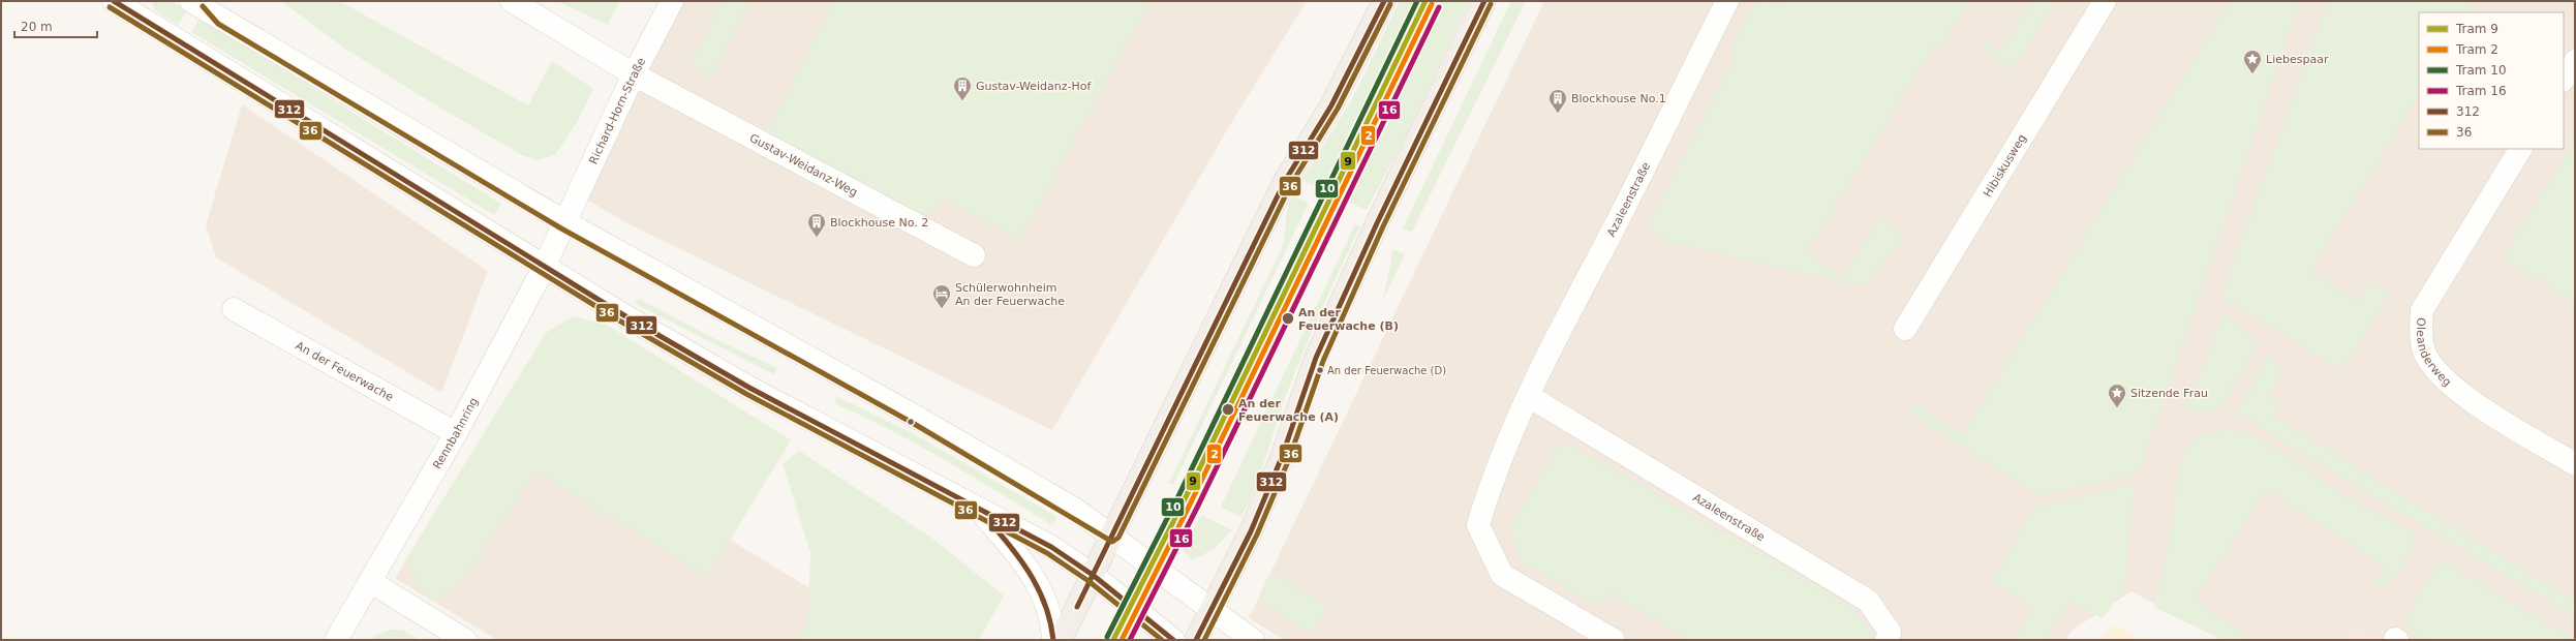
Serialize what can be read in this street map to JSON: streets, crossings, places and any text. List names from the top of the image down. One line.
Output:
{"streets":{"street":["Richard-Horn-Straße","Gustav-Weidanz-Weg","Hibiskusweg","Azaleenstraße","Oleanderweg","An der Feuerwache","Rennbahnring"]},"crossings":[["Richard-Horn-Straße","Gustav-Weidanz-Weg"],["Richard-Horn-Straße","Rennbahnring"],["An der Feuerwache","Rennbahnring"]],"places":{"place":["Liebespaar","Sitzende Frau"],"building":["Gustav-Weidanz-Hof","Blockhouse No.1","Blockhouse No. 2"],"hotel":["Schülerwohnheim An der Feuerwache"],"other":["An der Feuerwache (B)","An der Feuerwache (D)","An der Feuerwache (A)"]},"lines":["tram line 9","tram line 10","transit line 312","tram line 2","transit line 36","tram line 16"],"legend":["Tram 9","Tram 2","Tram 10","Tram 16","312","36"],"scale_bar":"20 m"}
